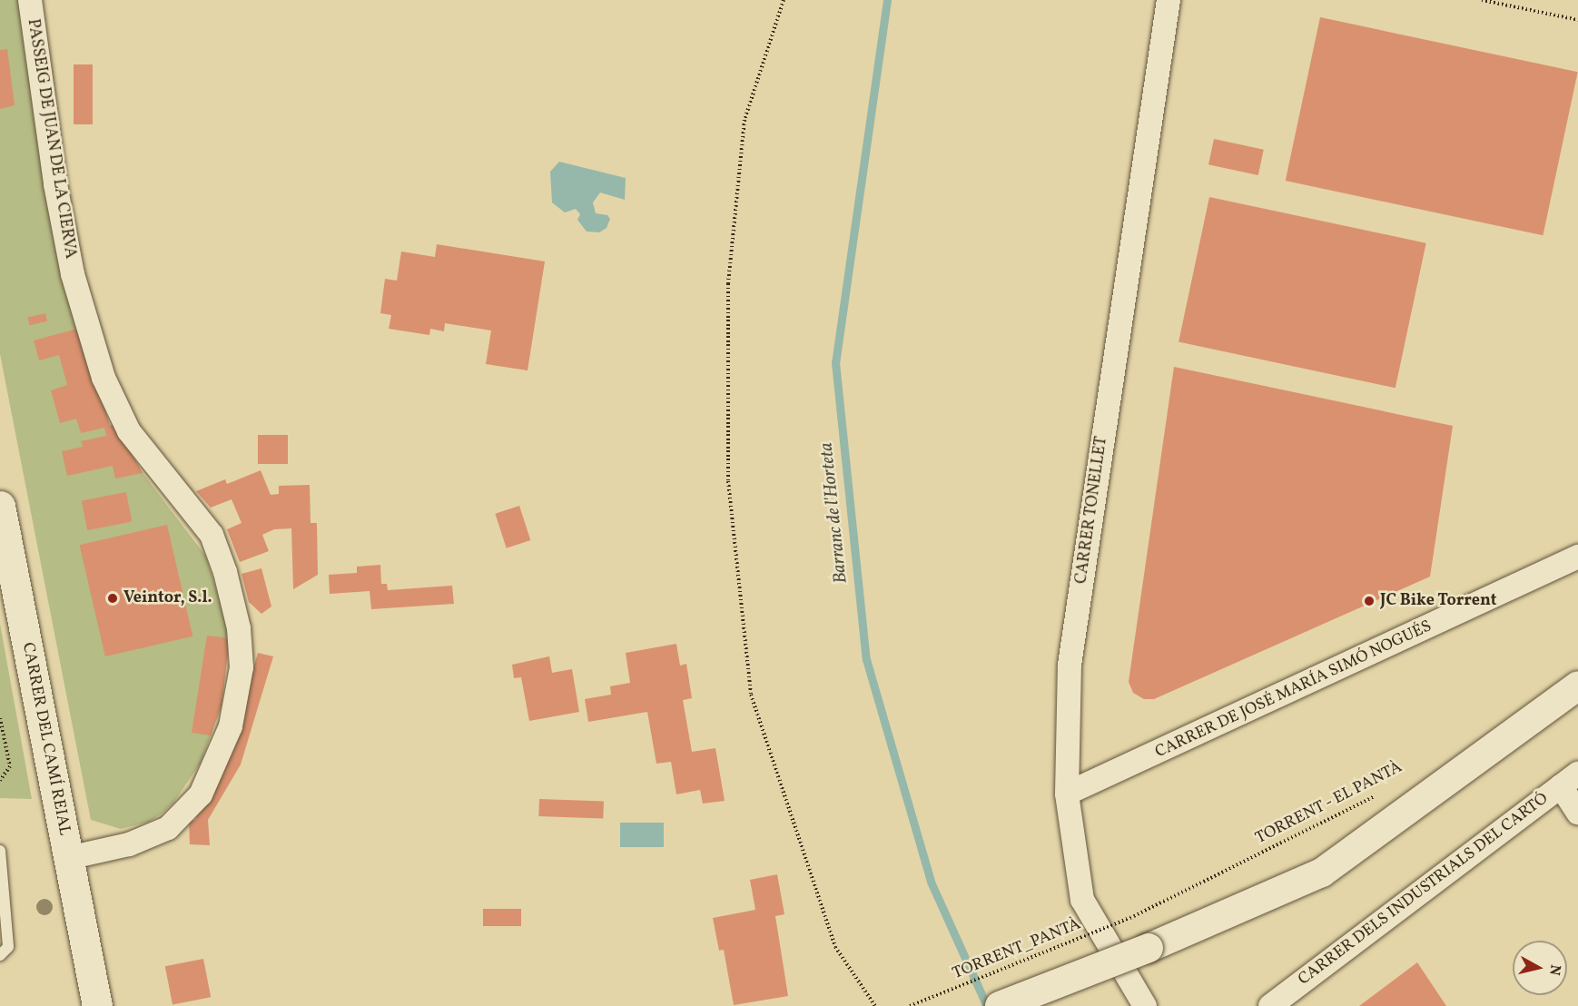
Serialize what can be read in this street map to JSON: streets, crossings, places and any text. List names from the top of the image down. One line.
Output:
{"streets":{"main road":["CARRER DEL CAMÍ REIAL"],"street":["PASSEIG DE JUAN DE LA CIERVA","CARRER TONELLET","CARRER DE JOSÉ MARÍA SIMÓ NOGUÉS","CARRER DELS INDUSTRIALS DEL CARTÓ"],"path":["TORRENT - EL PANTÀ","TORRENT_PANTÀ"]},"crossings":[["PASSEIG DE JUAN DE LA CIERVA","CARRER DEL CAMÍ REIAL"],["CARRER TONELLET","CARRER DE JOSÉ MARÍA SIMÓ NOGUÉS"],["TORRENT - EL PANTÀ","TORRENT_PANTÀ"]],"water":["Barranc de l'Horteta"],"places":["Veintor, S.l.","JC Bike Torrent"],"north":"right"}
